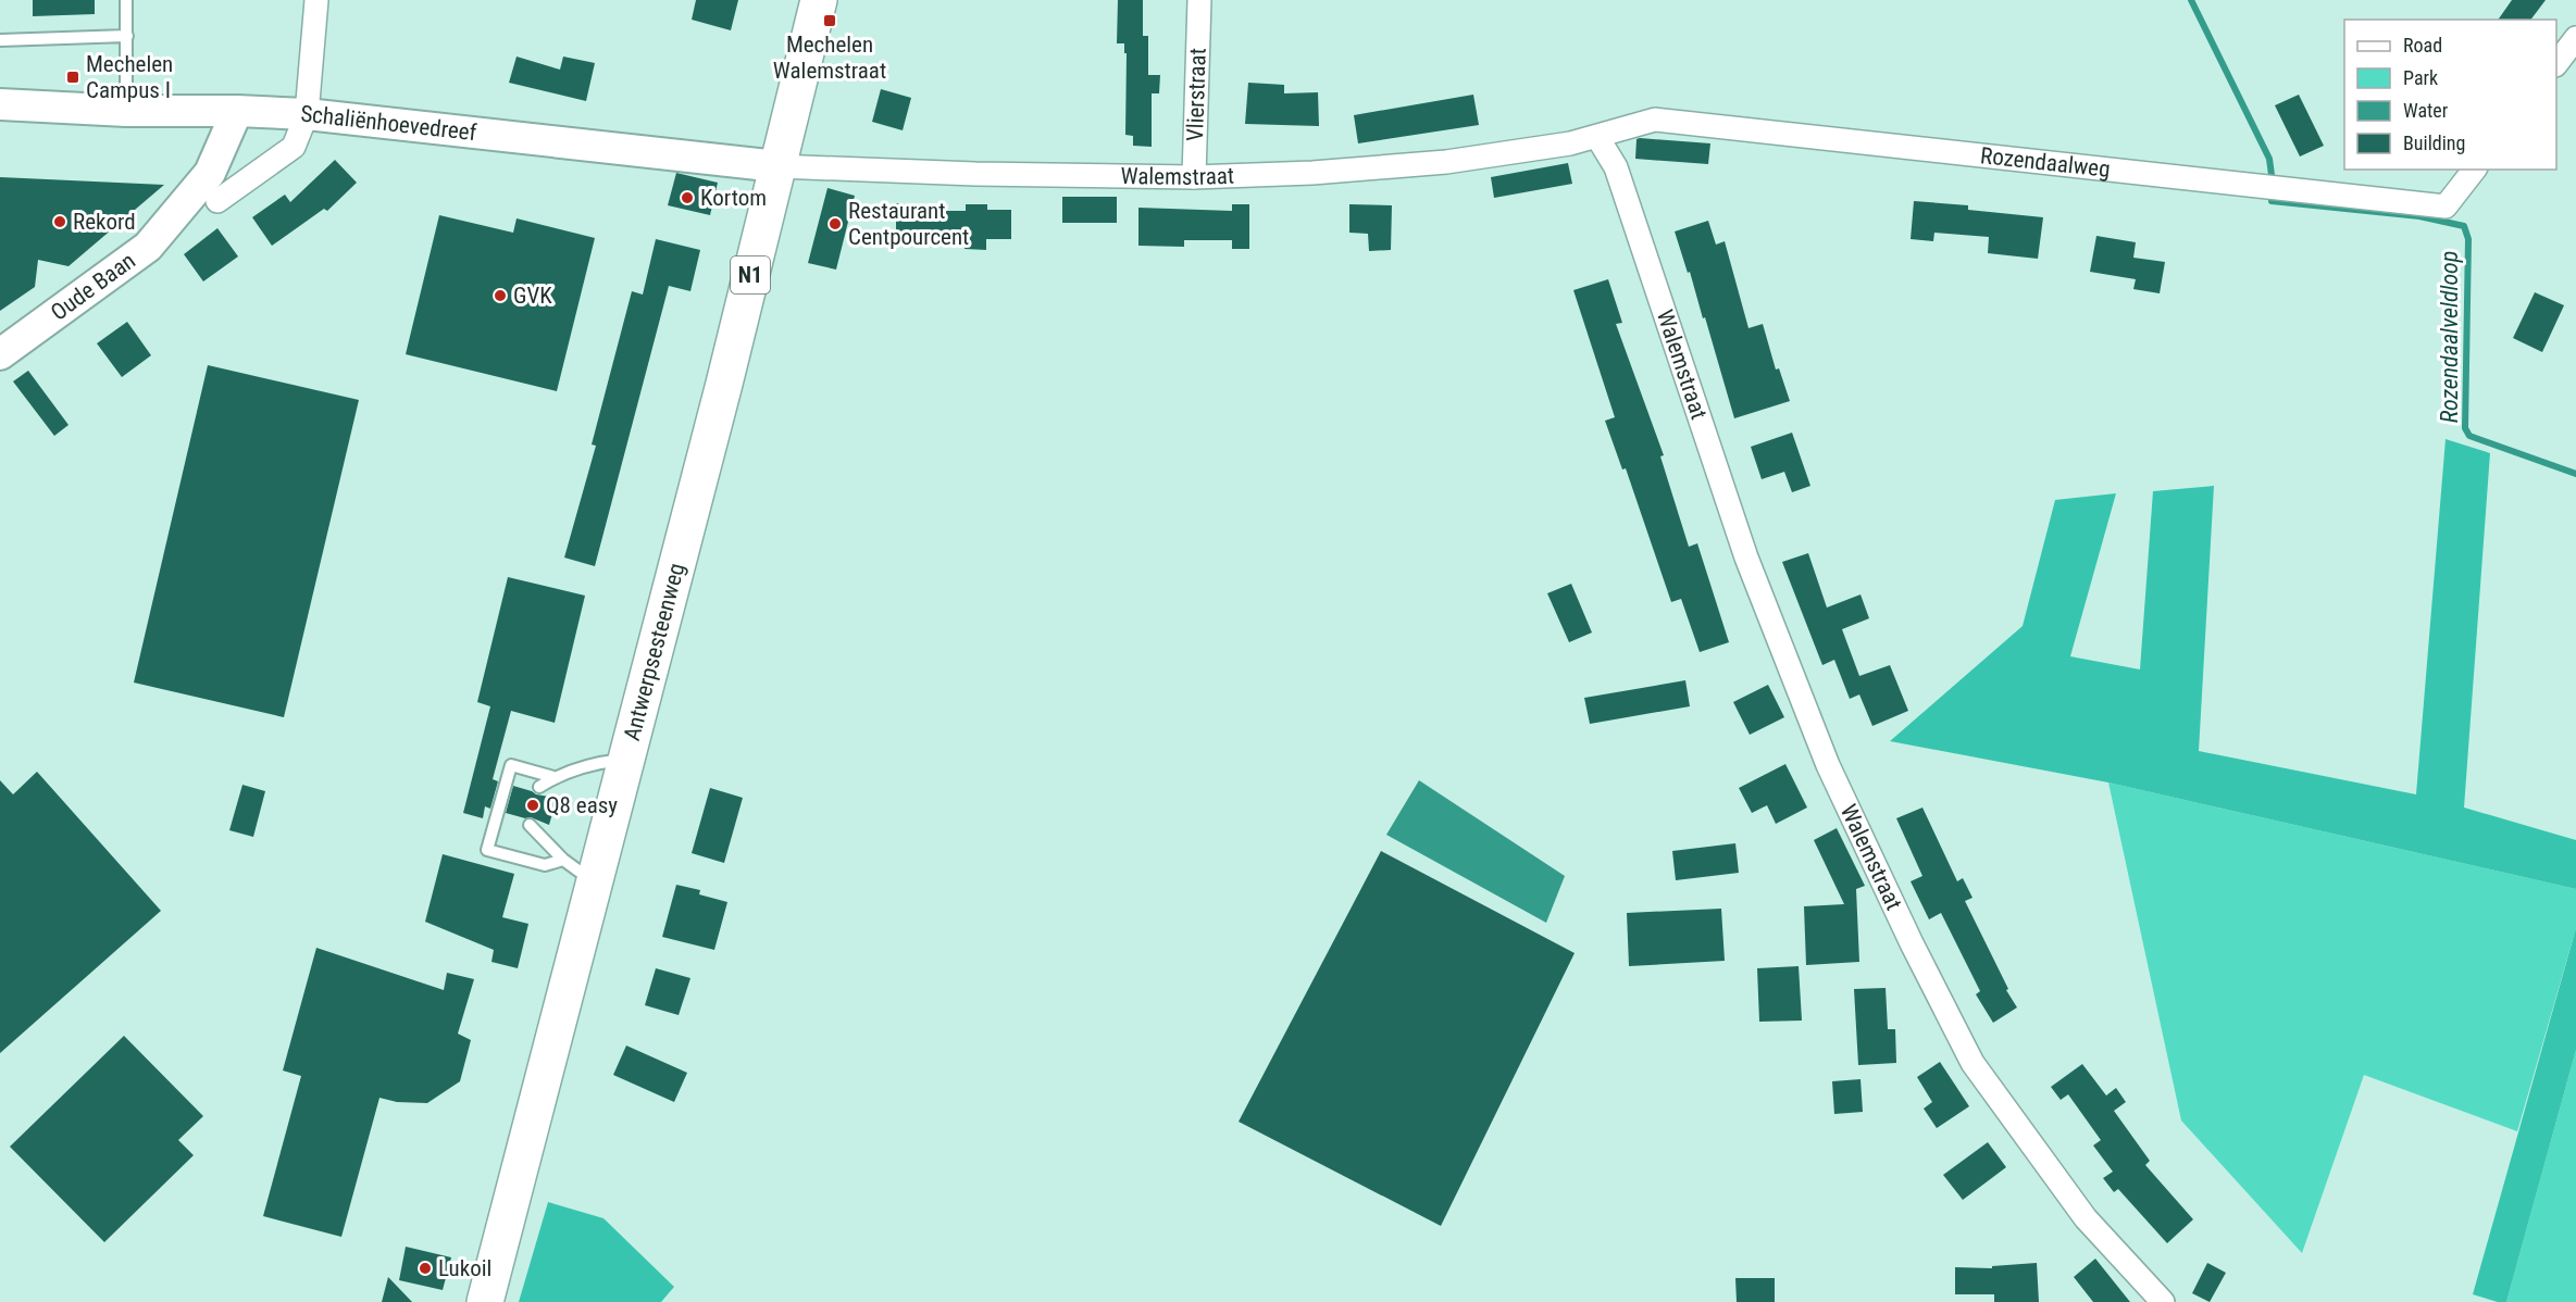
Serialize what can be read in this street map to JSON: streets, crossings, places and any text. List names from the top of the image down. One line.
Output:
{"streets":{"main road":["N1","Antwerpsesteenweg"],"street":["Vlierstraat","Schaliënhoevedreef","Rozendaalweg","Walemstraat","Oude Baan"]},"crossings":[["Vlierstraat","Walemstraat"],["Schaliënhoevedreef","Walemstraat"],["Schaliënhoevedreef","Oude Baan"],["Schaliënhoevedreef","Antwerpsesteenweg"],["Rozendaalweg","Walemstraat"],["Walemstraat","Antwerpsesteenweg"]],"water":["Rozendaalveldloop"],"places":{"transit":["Mechelen Walemstraat","Mechelen Campus I"],"other":["Kortom","Rekord","Restaurant Centpourcent","GVK","Q8 easy","Lukoil"]},"legend":["Road","Park","Water","Building"]}
